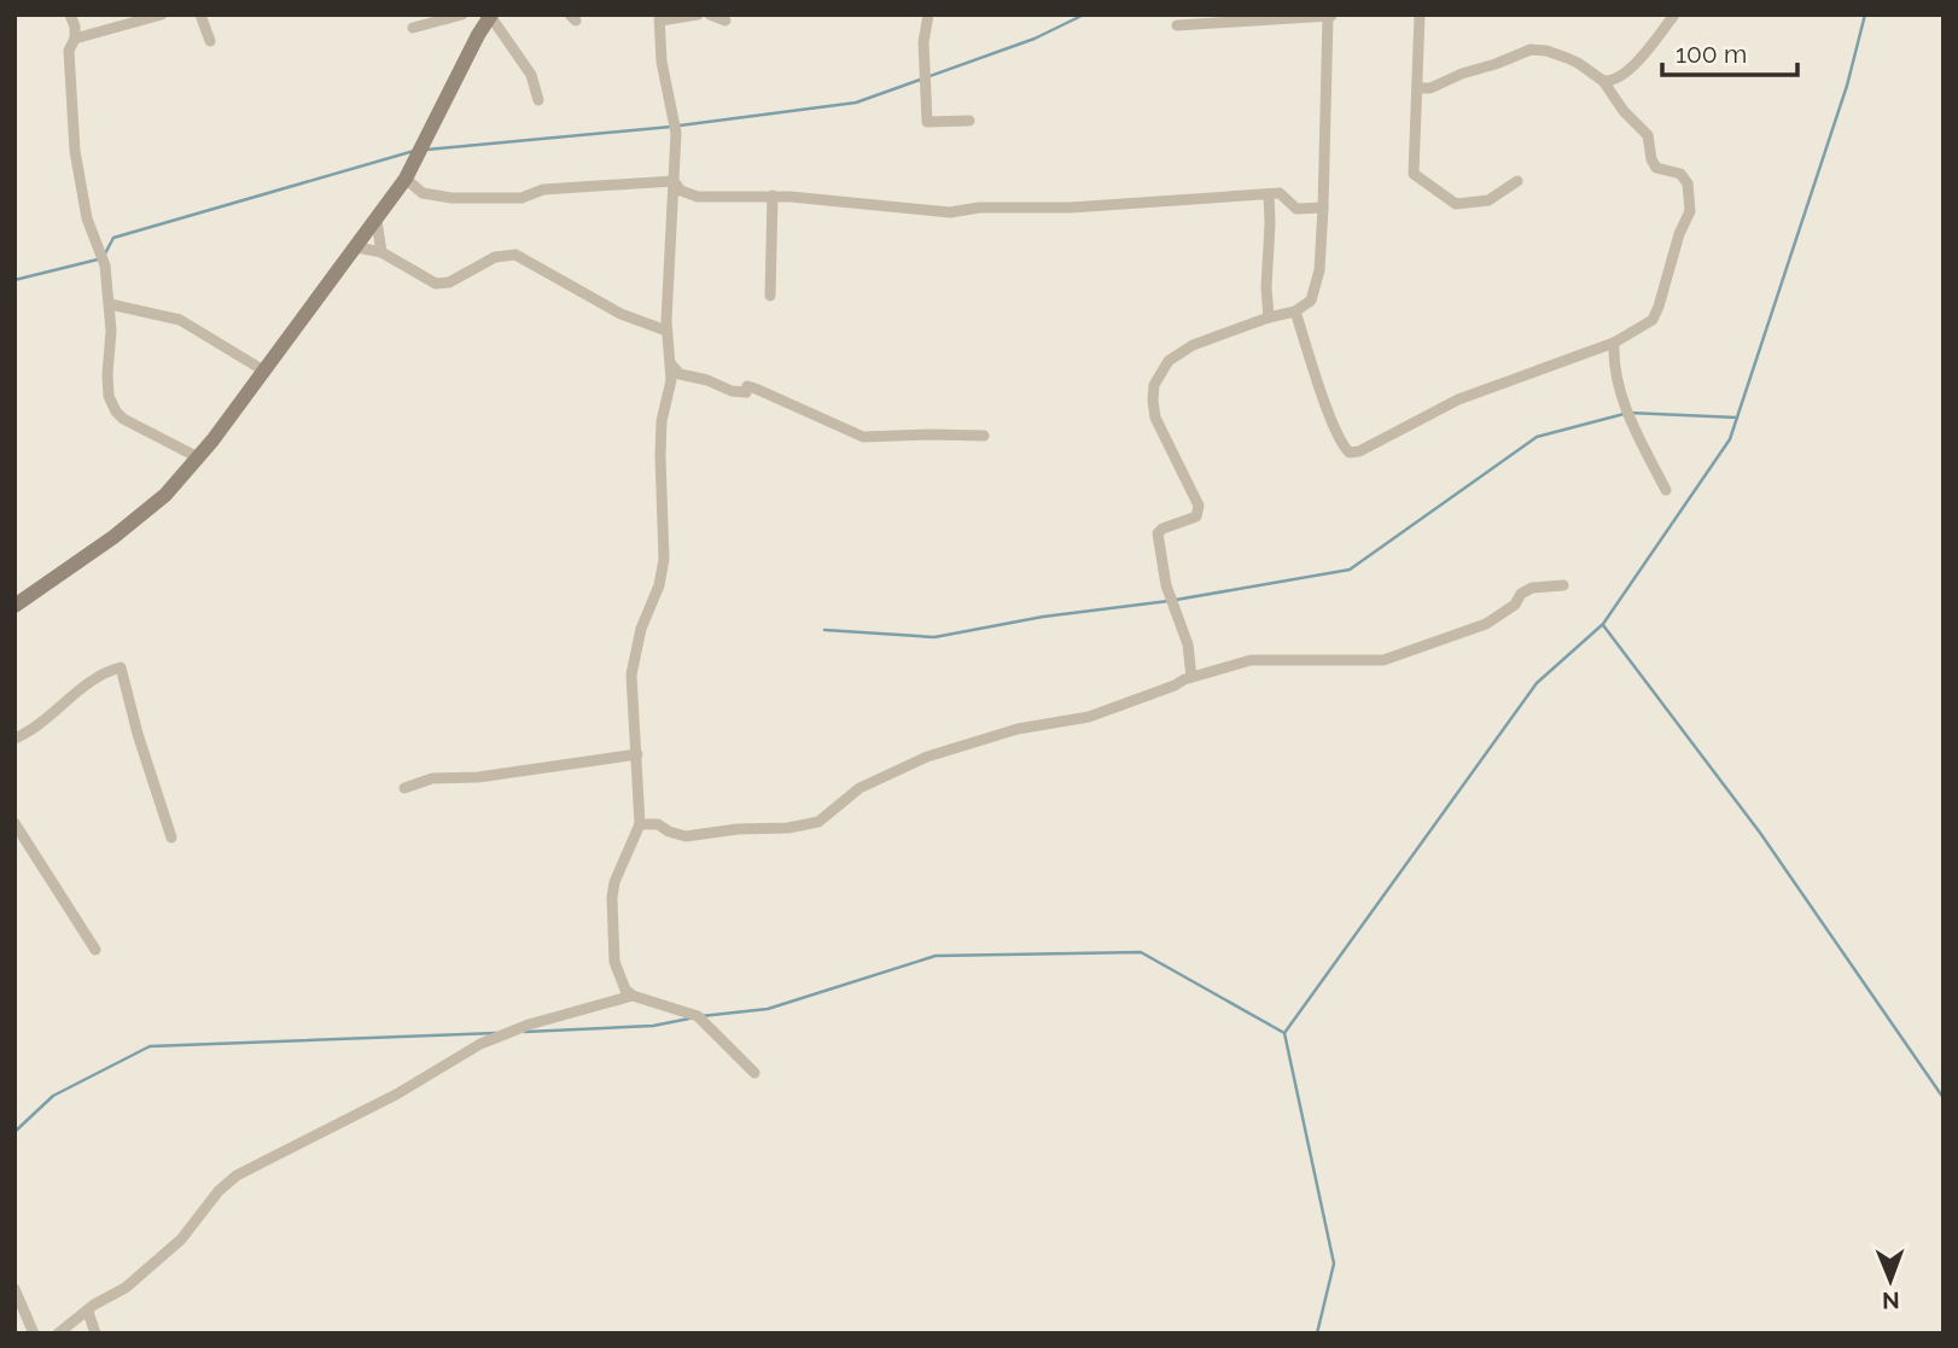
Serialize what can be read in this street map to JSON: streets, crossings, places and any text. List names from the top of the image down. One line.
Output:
{"scale_bar":"100 m","north":"bottom"}
